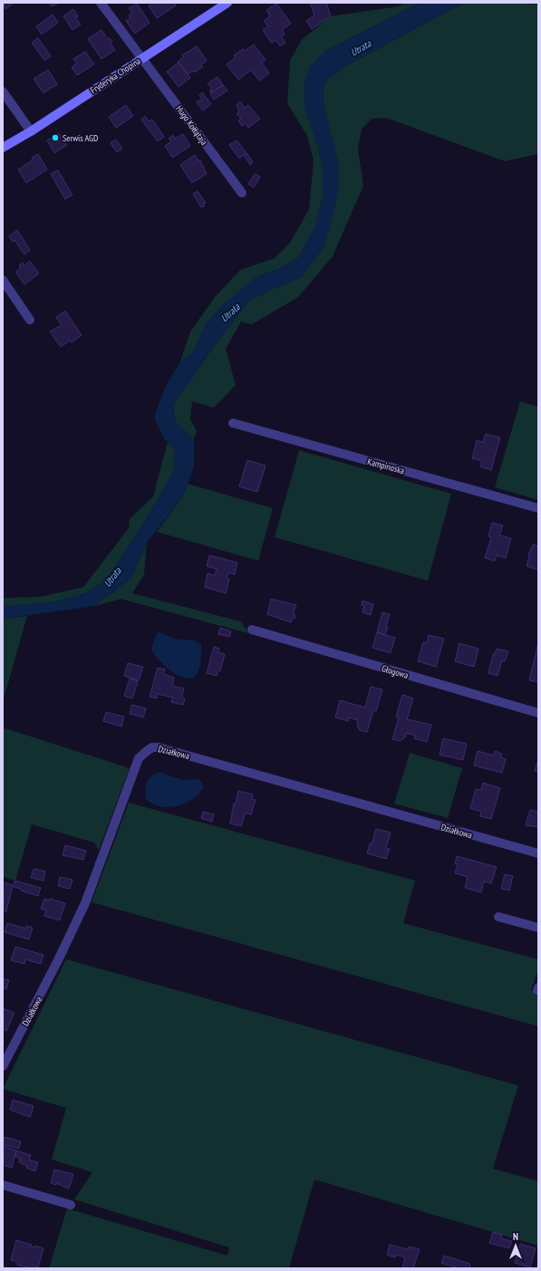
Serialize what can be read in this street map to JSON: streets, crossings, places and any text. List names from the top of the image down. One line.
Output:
{"streets":{"main road":["Fryderyka Chopina"],"street":["Hugo Kołłątaja","Kampinoska","Głogowa","Działkowa"]},"crossings":[["Fryderyka Chopina","Hugo Kołłątaja"]],"water":["Utrata"],"places":["Serwis AGD"],"north":"top"}
